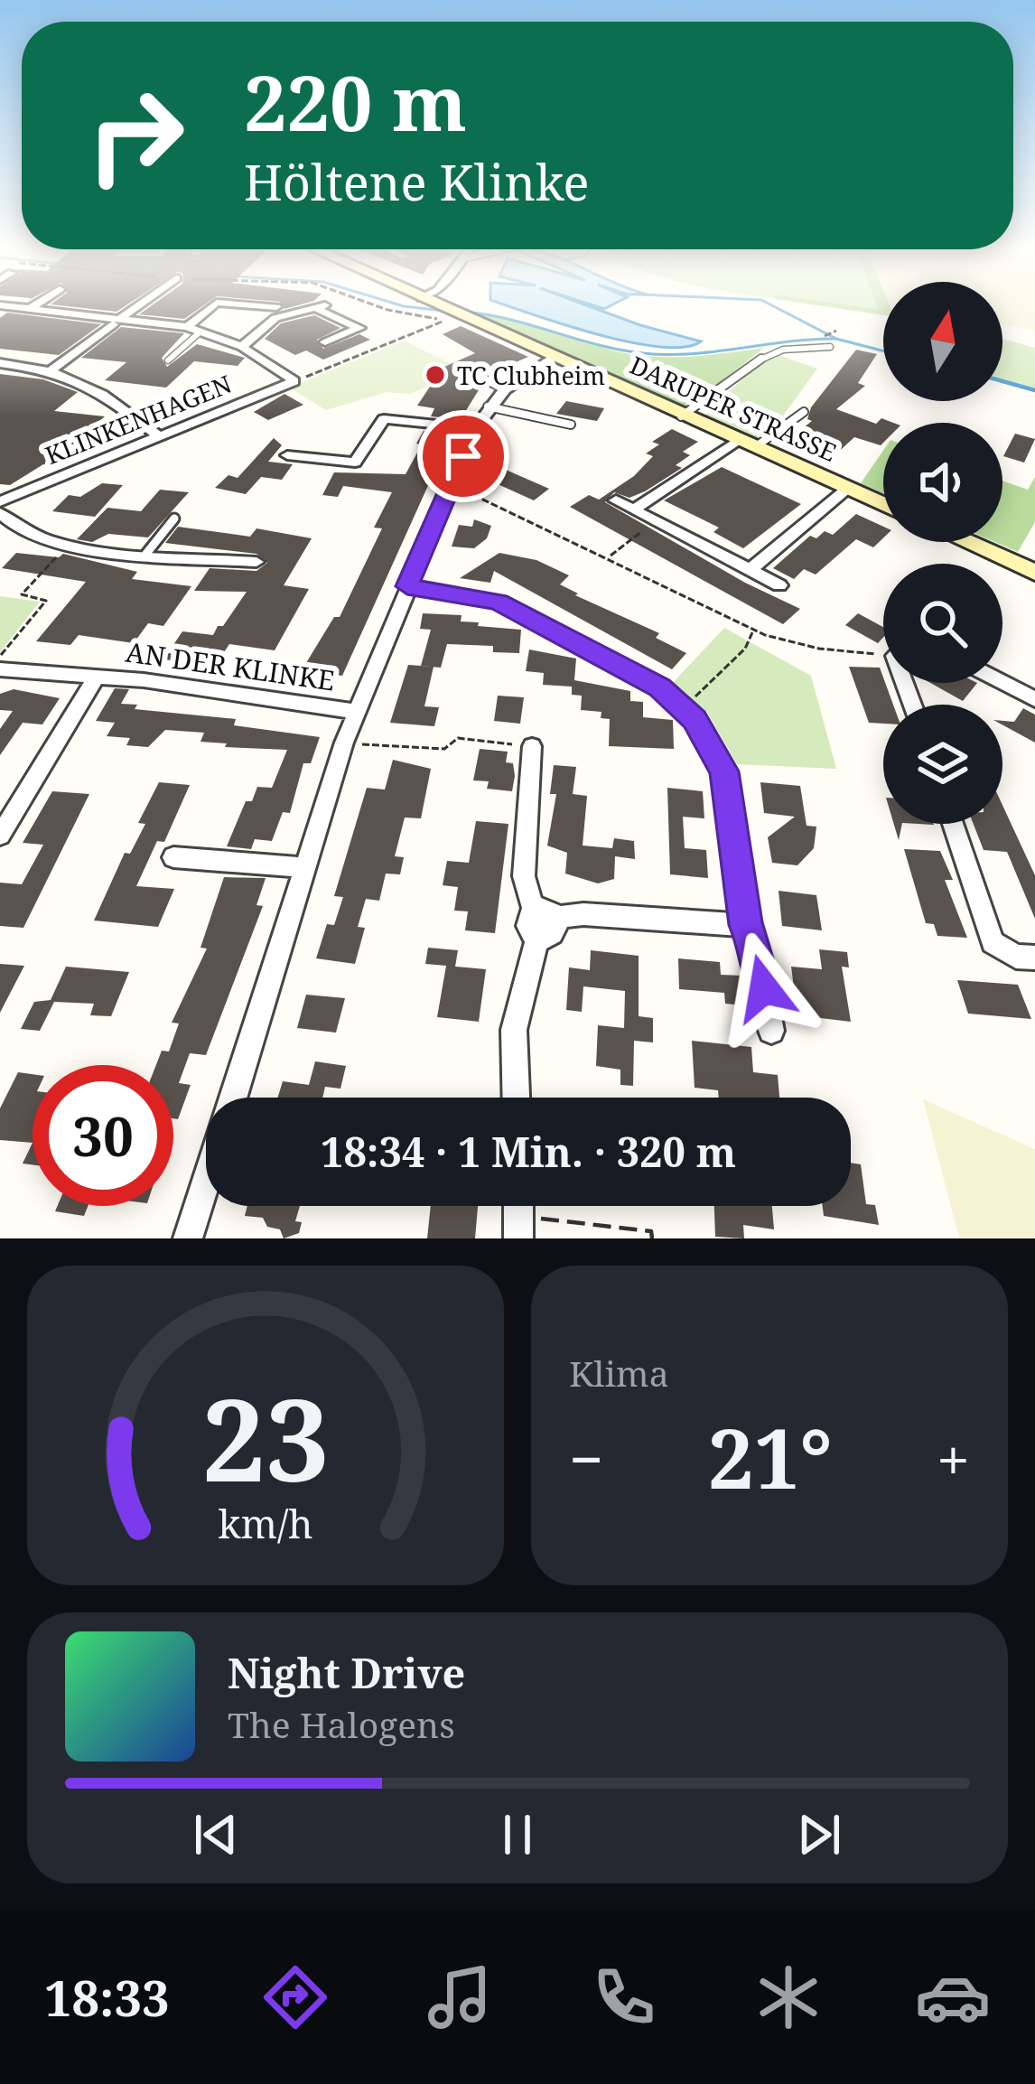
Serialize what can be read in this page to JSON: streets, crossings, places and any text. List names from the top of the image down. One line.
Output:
{"streets":{"street":["DARUPER STRASSE","KLINKENHAGEN","AN DER KLINKE"]},"places":["TC Clubheim"],"north":"top","page":{"turn":["220 m","Höltene Klinke"],"limit":"30","trip":"18:34 · 1 Min. · 320 m","tile":"Klima","heat":["−","21°","+"],"song":["Night Drive","The Halogens"],"tabs":"18:33","gauge":["23","km/h"]}}
